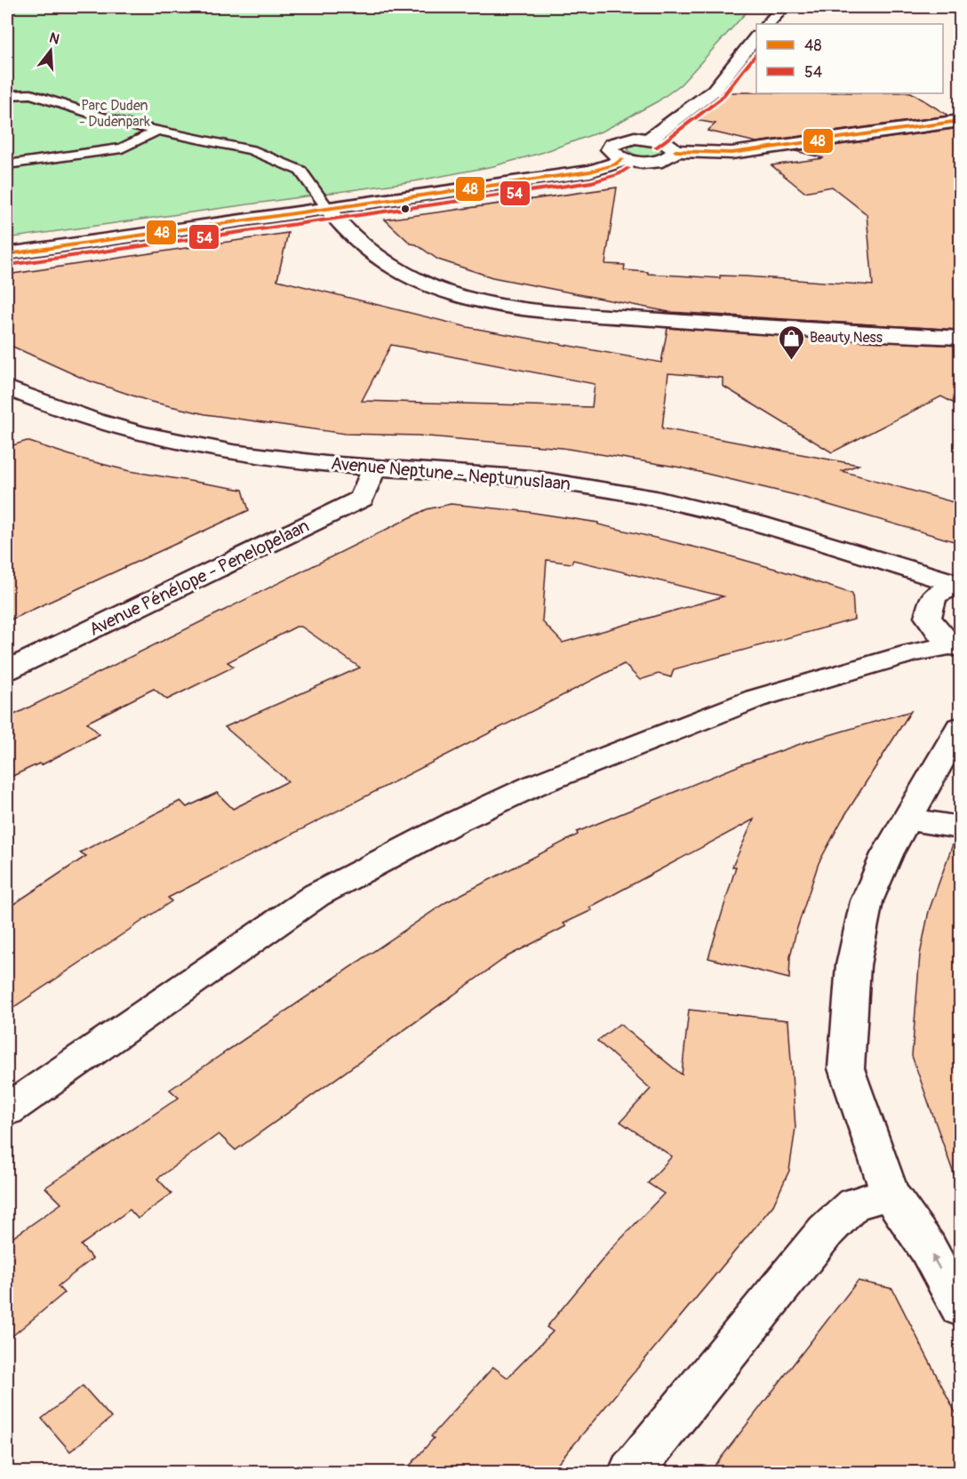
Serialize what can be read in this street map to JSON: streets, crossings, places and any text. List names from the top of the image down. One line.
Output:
{"streets":{"street":["Avenue Neptune - Neptunuslaan","Avenue Pénélope - Penelopelaan"]},"crossings":[["Avenue Neptune - Neptunuslaan","Avenue Pénélope - Penelopelaan"]],"parks":["Parc Duden - Dudenpark"],"places":{"shop":["Beauty Ness"]},"lines":["transit line 54","transit line 48"],"legend":["48","54"],"north":"top"}
